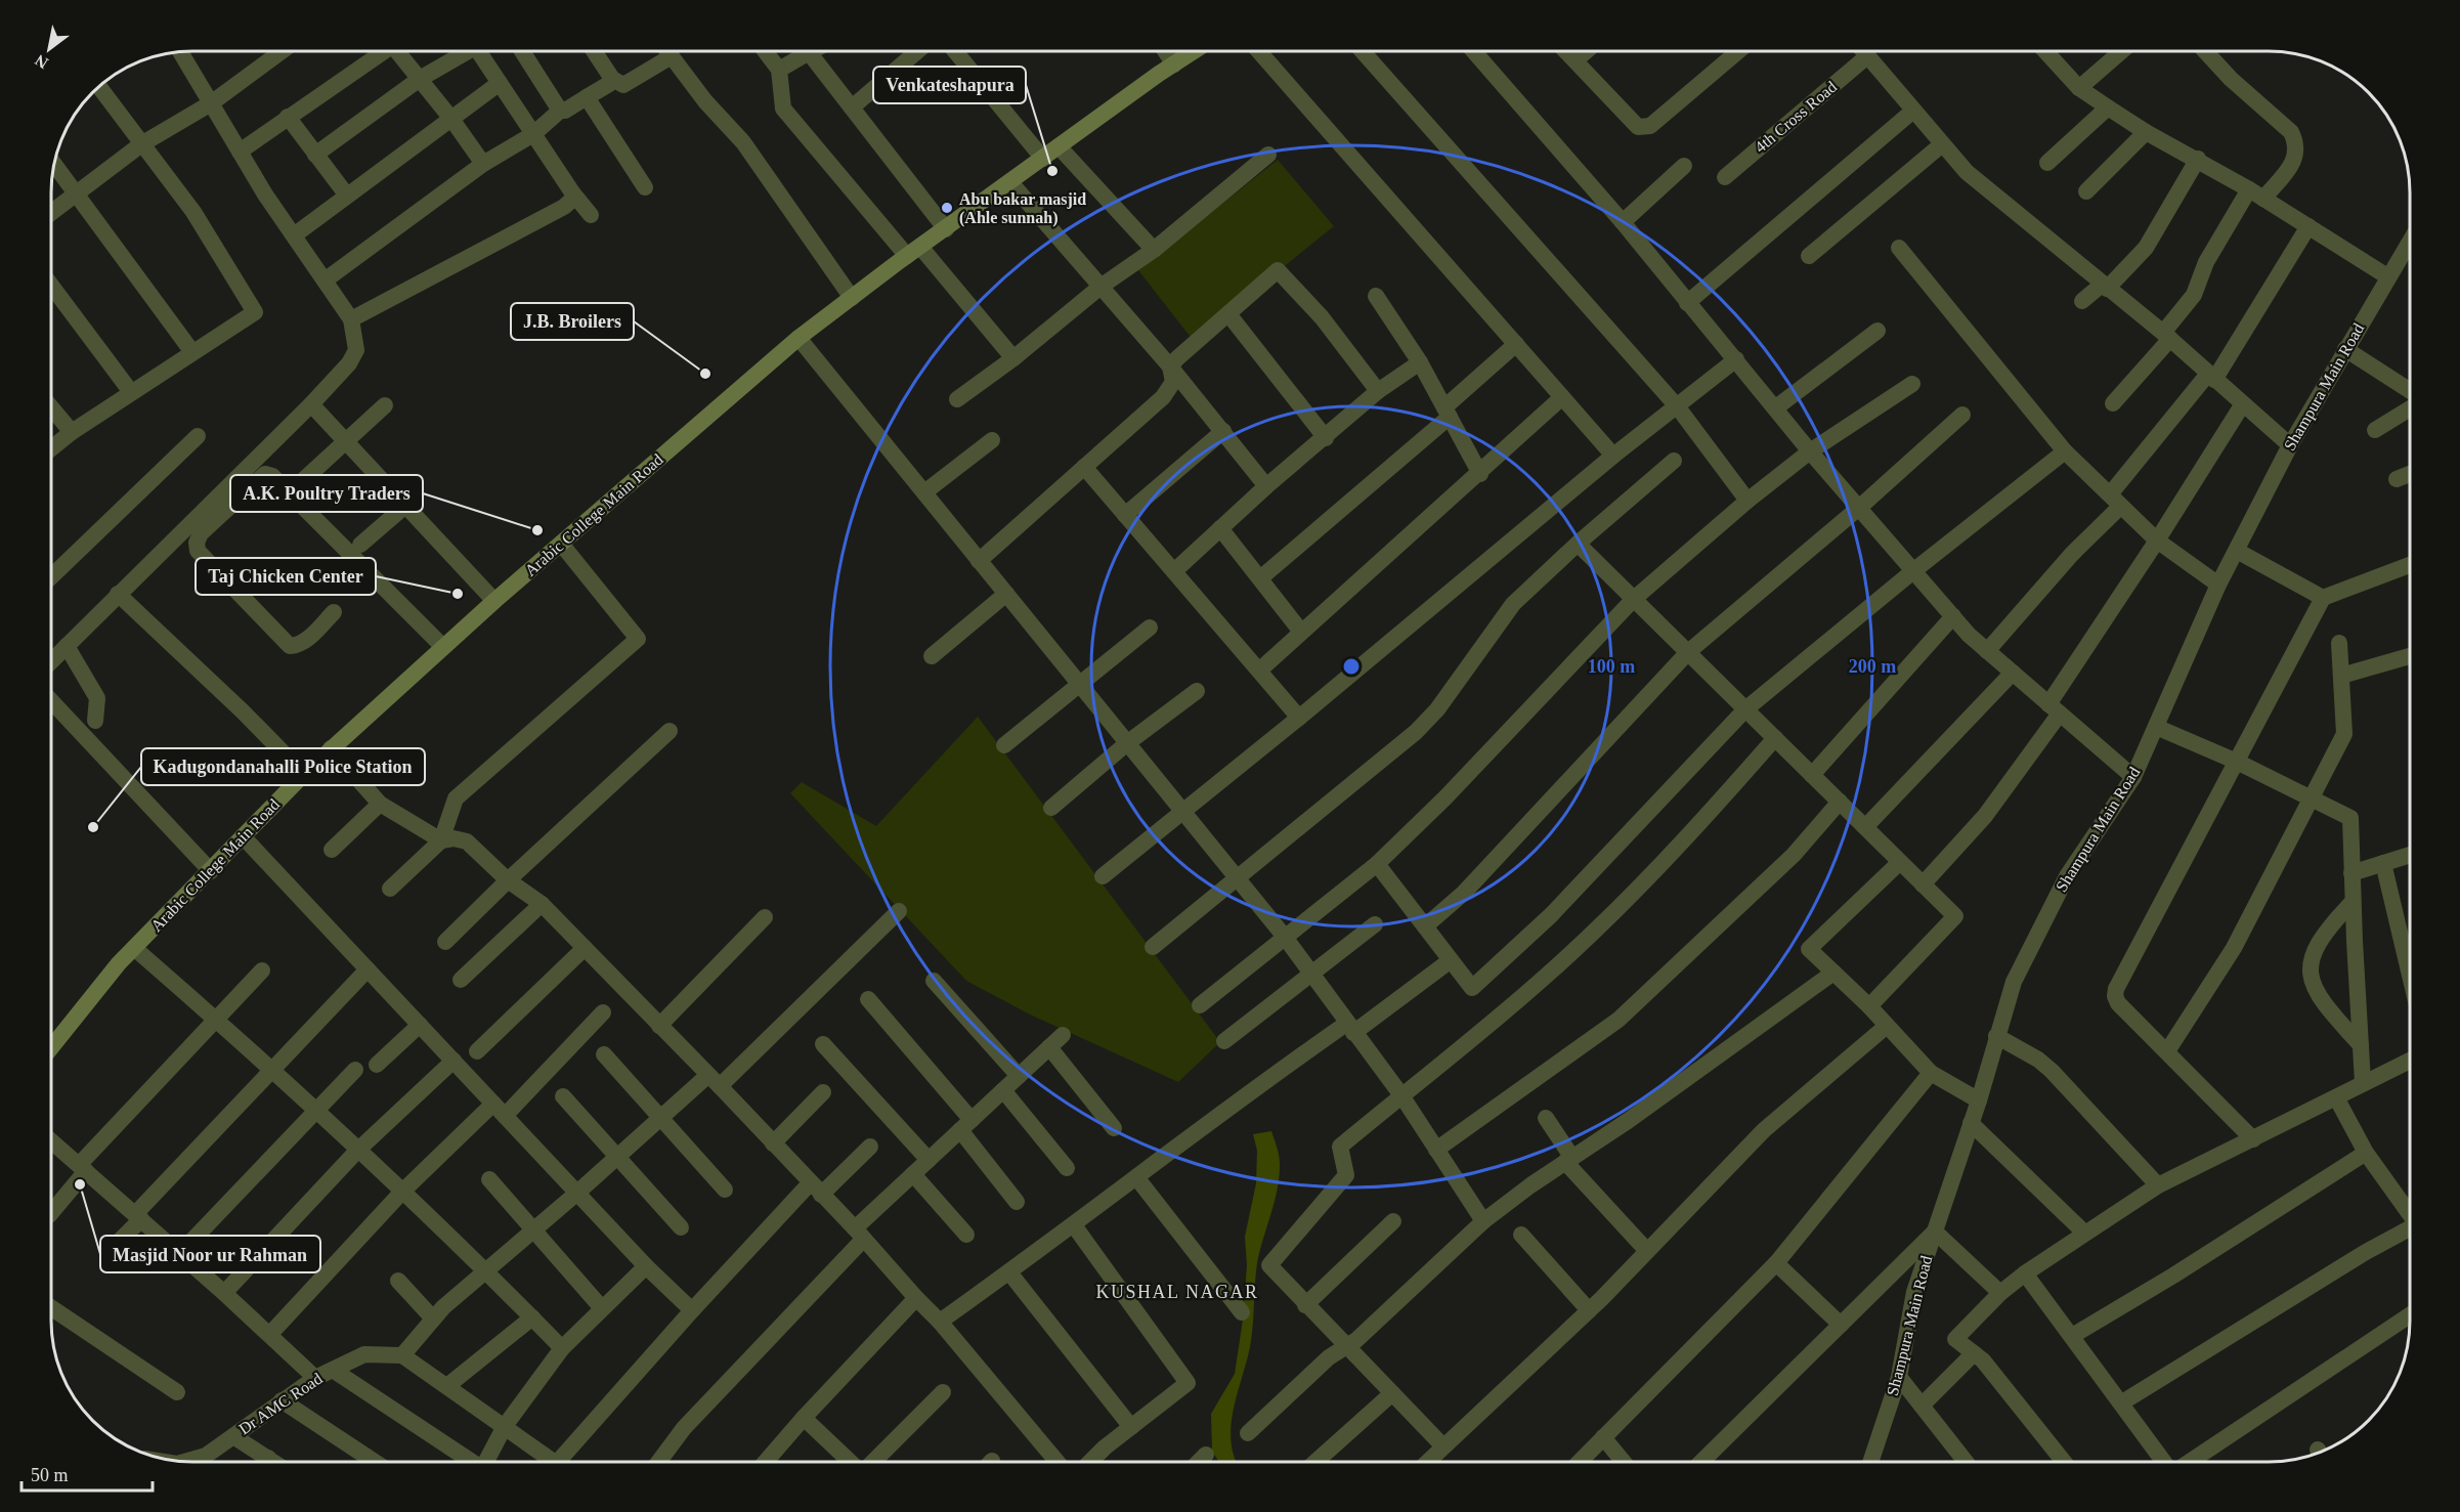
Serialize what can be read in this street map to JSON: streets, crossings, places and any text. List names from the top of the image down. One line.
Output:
{"streets":{"main road":["Arabic College Main Road"],"street":["4th Cross Road","Shampura Main Road","Dr AMC Road"]},"districts":["KUSHAL NAGAR"],"places":["Venkateshapura","Abu bakar masjid (Ahle sunnah)","J.B. Broilers","A.K. Poultry Traders","Taj Chicken Center","Kadugondanahalli Police Station","Masjid Noor ur Rahman"],"scale_bar":"50 m","north":"bottom left","rings":["100 m","200 m"]}
